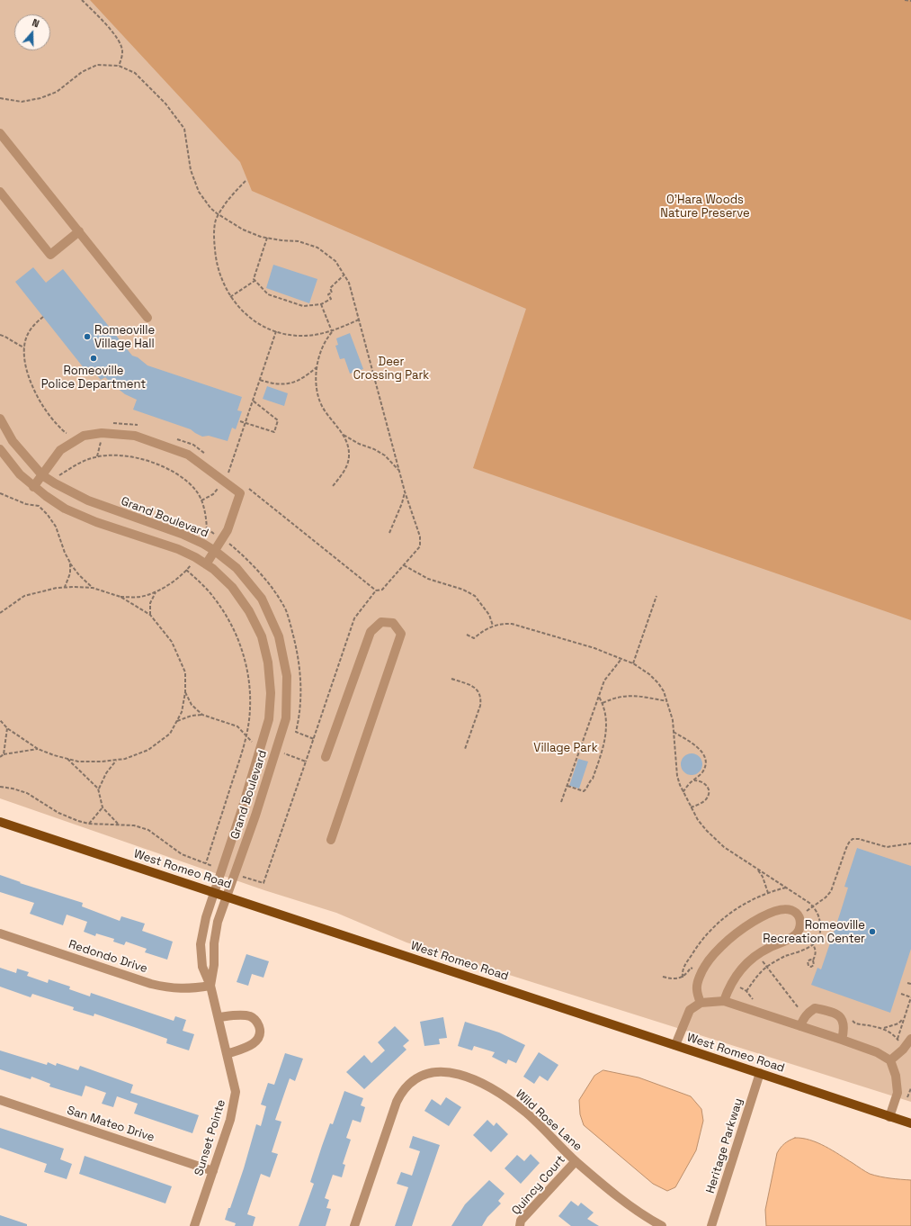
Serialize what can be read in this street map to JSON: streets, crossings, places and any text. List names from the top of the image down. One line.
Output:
{"streets":{"main road":["West Romeo Road"],"street":["Grand Boulevard","Redondo Drive","Wild Rose Lane","San Mateo Drive","Sunset Pointe","Heritage Parkway","Quincy Court"]},"crossings":[["Grand Boulevard","West Romeo Road"],["Grand Boulevard","Sunset Pointe"],["West Romeo Road","Sunset Pointe"],["West Romeo Road","Heritage Parkway"],["Redondo Drive","Sunset Pointe"],["Wild Rose Lane","Quincy Court"],["San Mateo Drive","Sunset Pointe"]],"parks":["O'Hara Woods Nature Preserve","Deer Crossing Park","Village Park"],"places":["Romeoville Village Hall","Romeoville Police Department","Romeoville Recreation Center"],"north":"top"}
